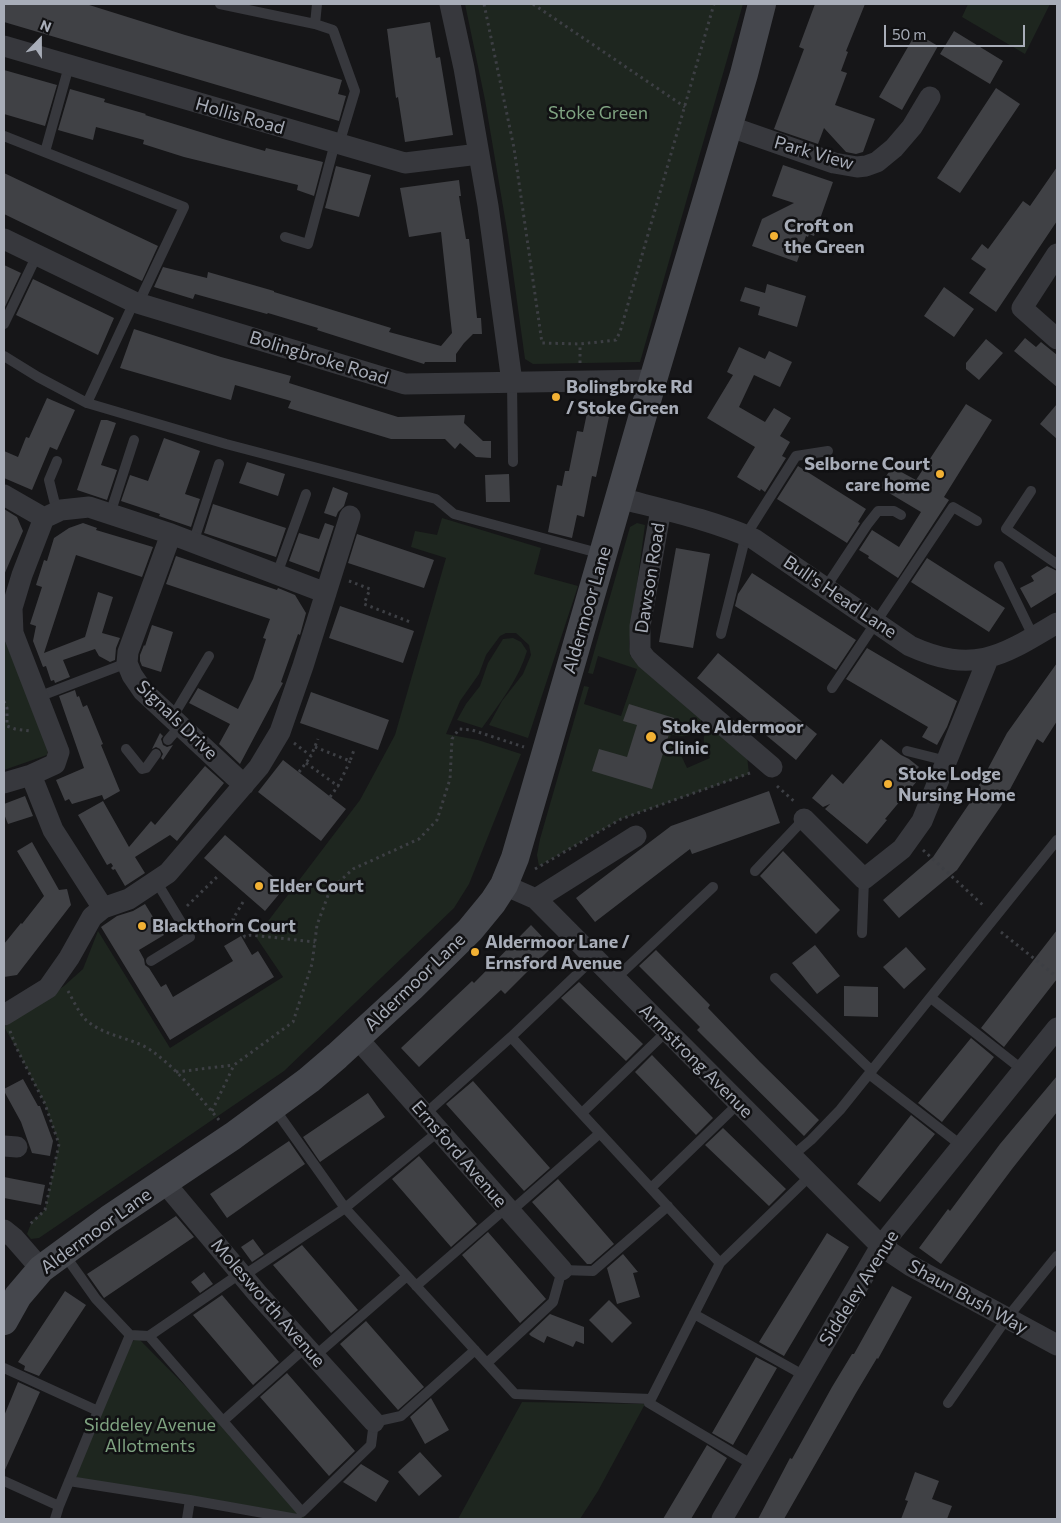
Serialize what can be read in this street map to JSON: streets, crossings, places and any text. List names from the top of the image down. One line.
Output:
{"streets":{"street":["Hollis Road","Park View","Bolingbroke Road","Dawson Road","Bull's Head Lane","Aldermoor Lane","Signals Drive","Armstrong Avenue","Ernsford Avenue","Siddeley Avenue","Shaun Bush Way","Molesworth Avenue"]},"crossings":[["Dawson Road","Bull's Head Lane"],["Bull's Head Lane","Aldermoor Lane"],["Aldermoor Lane","Armstrong Avenue"],["Aldermoor Lane","Ernsford Avenue"],["Aldermoor Lane","Molesworth Avenue"],["Armstrong Avenue","Siddeley Avenue"],["Armstrong Avenue","Shaun Bush Way"],["Siddeley Avenue","Shaun Bush Way"]],"parks":["Stoke Green","Siddeley Avenue Allotments"],"places":["Croft on the Green","Bolingbroke Rd / Stoke Green","Selborne Court care home","Stoke Aldermoor Clinic","Stoke Lodge Nursing Home","Elder Court","Blackthorn Court","Aldermoor Lane / Ernsford Avenue"],"scale_bar":"50 m","north":"top"}
